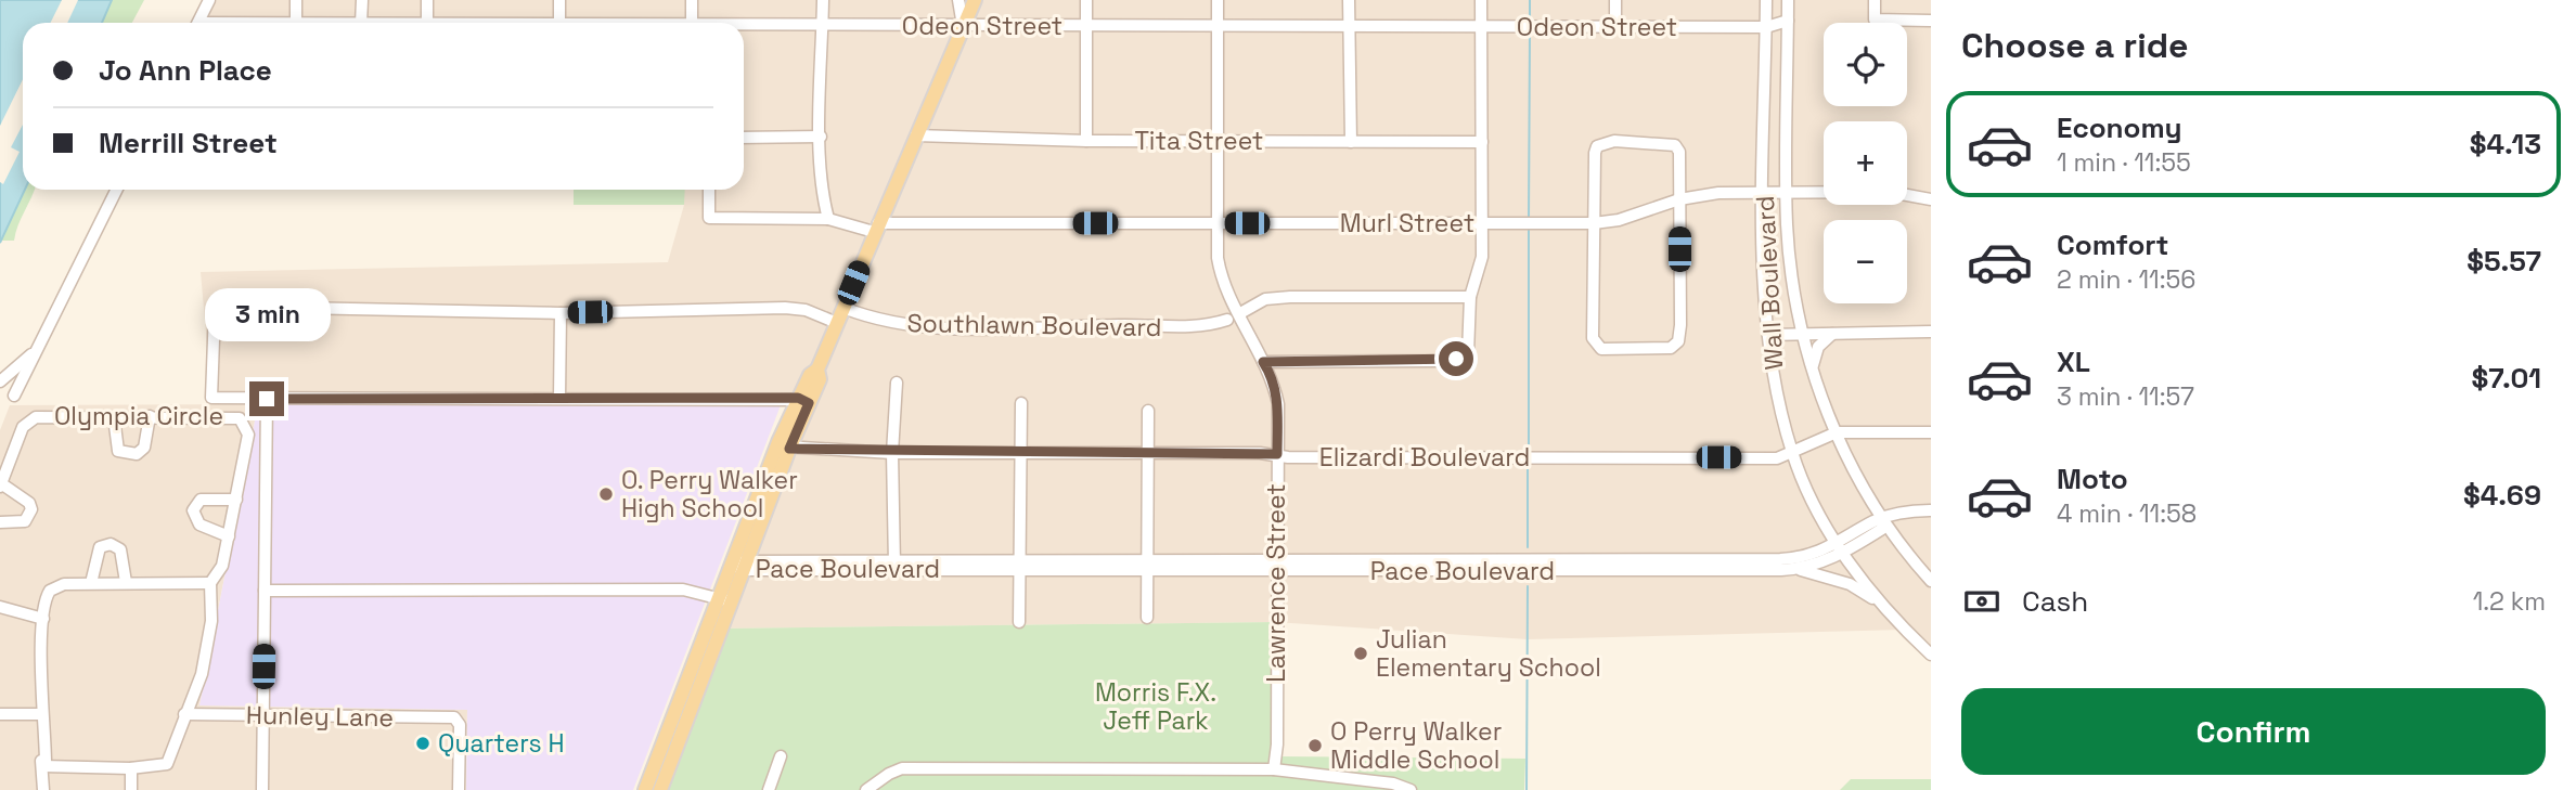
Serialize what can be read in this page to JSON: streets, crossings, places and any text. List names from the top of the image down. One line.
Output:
{"streets":{"street":["Odeon Street","Tita Street","Murl Street","Wall Boulevard","Southlawn Boulevard","Olympia Circle","Elizardi Boulevard","Pace Boulevard","Lawrence Street","Hunley Lane"]},"crossings":[["Odeon Street","Wall Boulevard"],["Odeon Street","Lawrence Street"],["Tita Street","Lawrence Street"],["Murl Street","Wall Boulevard"],["Murl Street","Lawrence Street"],["Wall Boulevard","Elizardi Boulevard"],["Wall Boulevard","Pace Boulevard"],["Elizardi Boulevard","Lawrence Street"],["Pace Boulevard","Lawrence Street"]],"parks":["Morris F.X. Jeff Park"],"places":["O. Perry Walker High School","Julian Elementary School","Quarters H","O Perry Walker Middle School"],"page":{"heading":"Choose a ride","map_buttons":["+","−"],"banner":["Jo Ann Place","Merrill Street"],"list":[{"name":"Economy","note":"1 min · 11:55","value":"$4.13"},{"name":"Comfort","note":"2 min · 11:56","value":"$5.57"},{"name":"XL","note":"3 min · 11:57","value":"$7.01"},{"name":"Moto","note":"4 min · 11:58","value":"$4.69"}],"bubble":"3 min","pay":["Cash","1.2 km"],"buttons":"Confirm"}}
